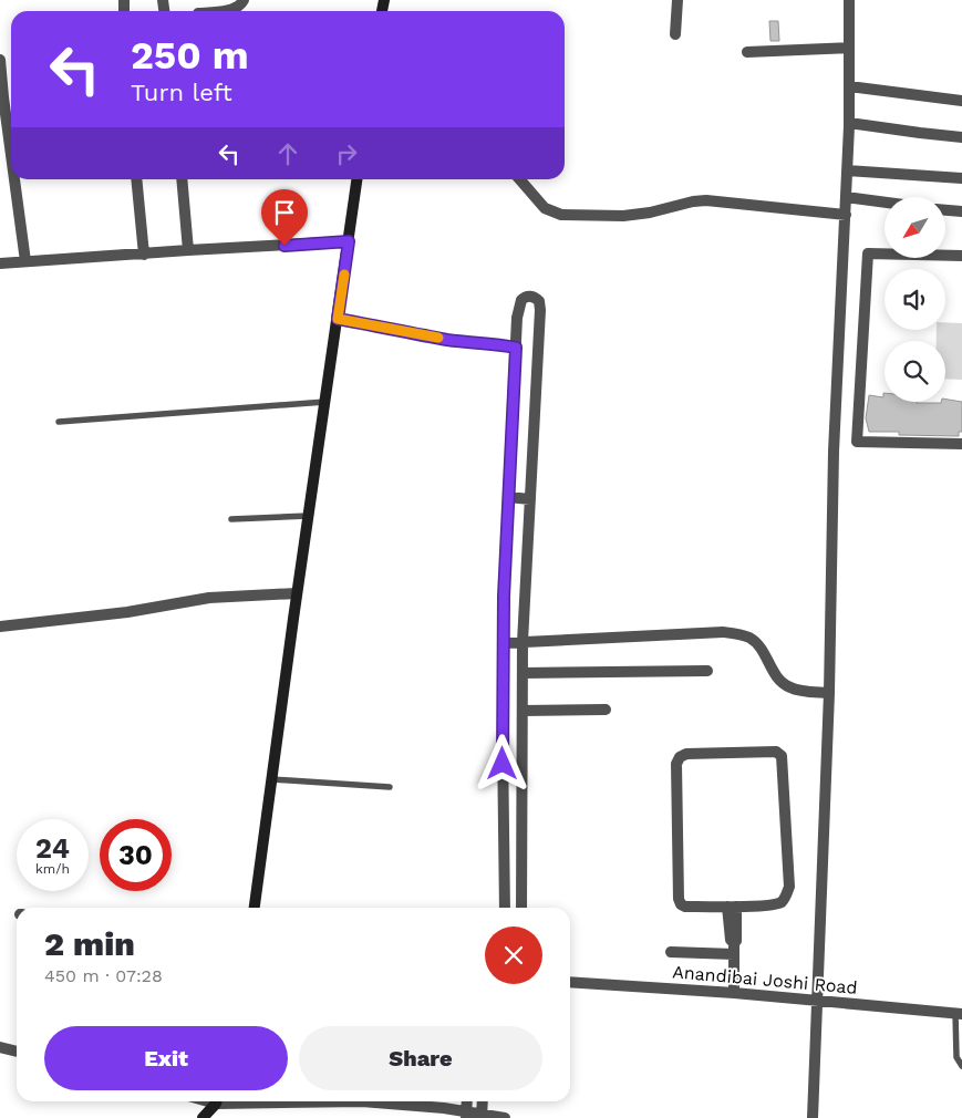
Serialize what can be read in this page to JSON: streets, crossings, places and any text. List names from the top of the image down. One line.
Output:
{"streets":{"street":["Anandibai Joshi Road"]},"north":"bottom left","page":{"turn":["250 m","Turn left"],"speed":"24 km/h","limit":"30","heading":["2 min","450 m · 07:28"],"buttons":["Exit","Share"]}}
